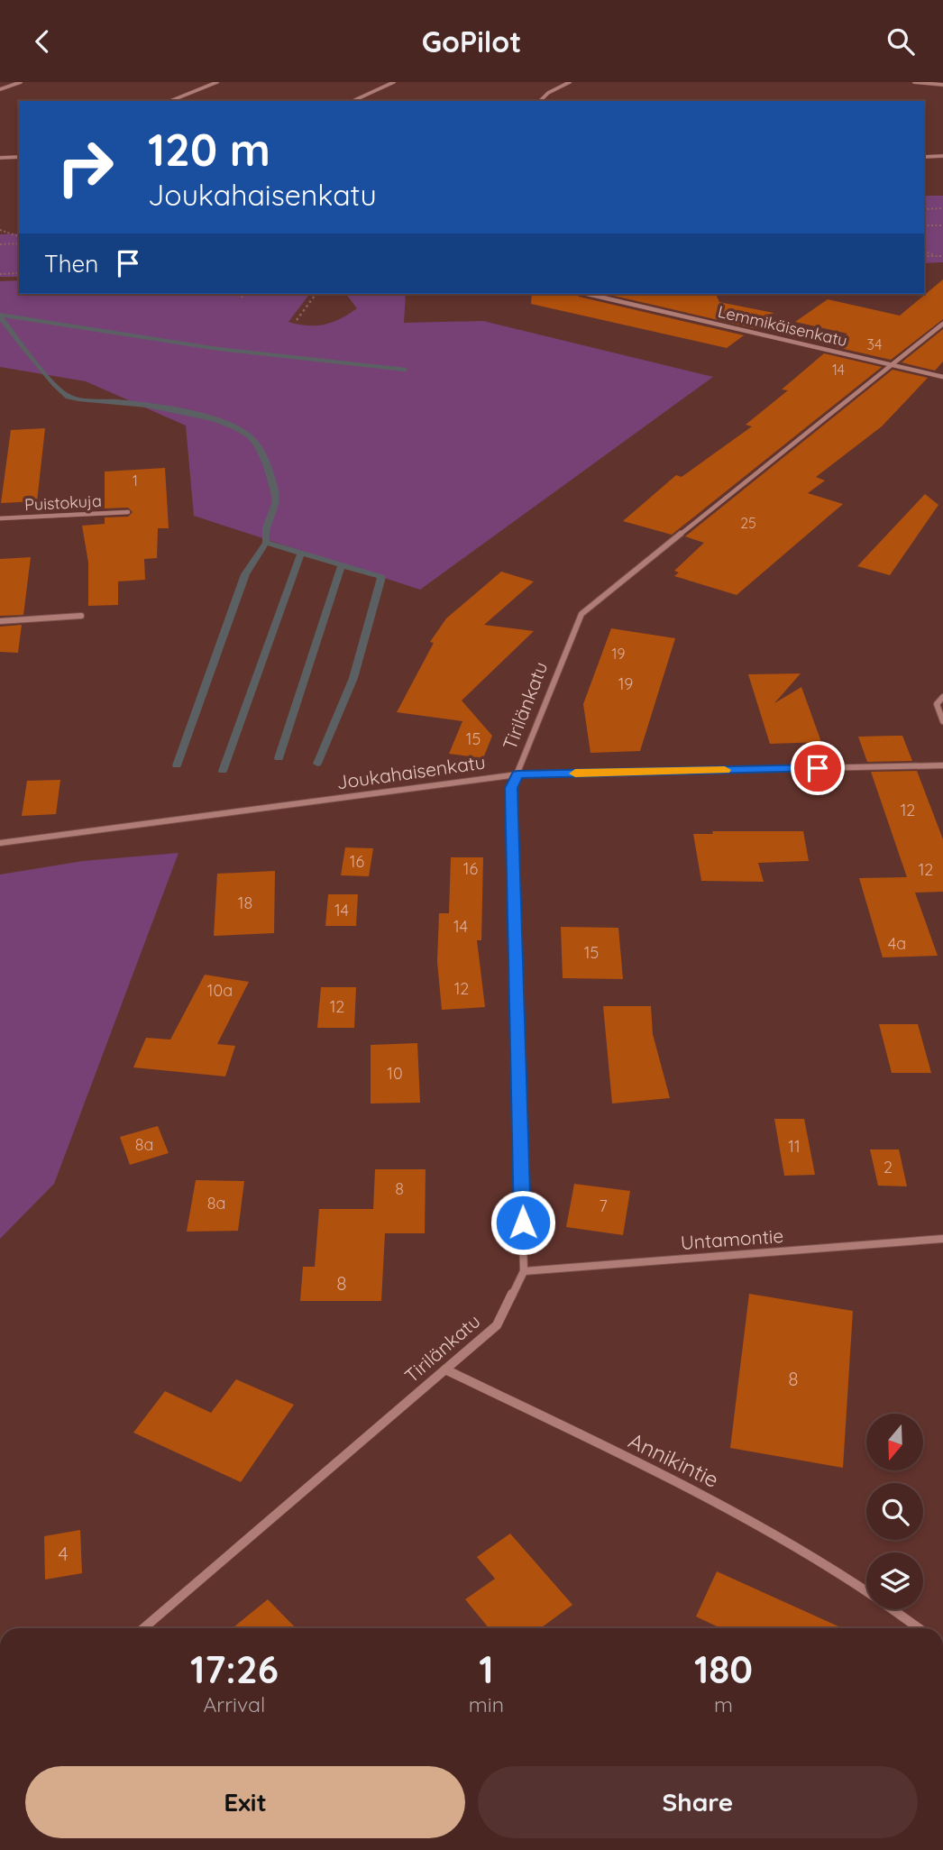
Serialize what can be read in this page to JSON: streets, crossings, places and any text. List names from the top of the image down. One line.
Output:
{"streets":{"street":["Lemmikäisenkatu","Puistokuja","Tirilänkatu","Joukahaisenkatu","Untamontie","Annikintie"]},"crossings":[["Lemmikäisenkatu","Tirilänkatu"],["Tirilänkatu","Joukahaisenkatu"],["Tirilänkatu","Untamontie"],["Tirilänkatu","Annikintie"]],"house_numbers":["34","14","1","25","19","19","15","12","16","16","12","18","14","14","4a","15","12","10a","12","10","8a","11","2","8","8a","7","8","8","4"],"north":"bottom","page":{"header":"GoPilot","turn":["120 m","Joukahaisenkatu"],"then":"Then","eta":["17:26","Arrival","1","min","180","m"],"buttons":["Exit","Share"]}}
